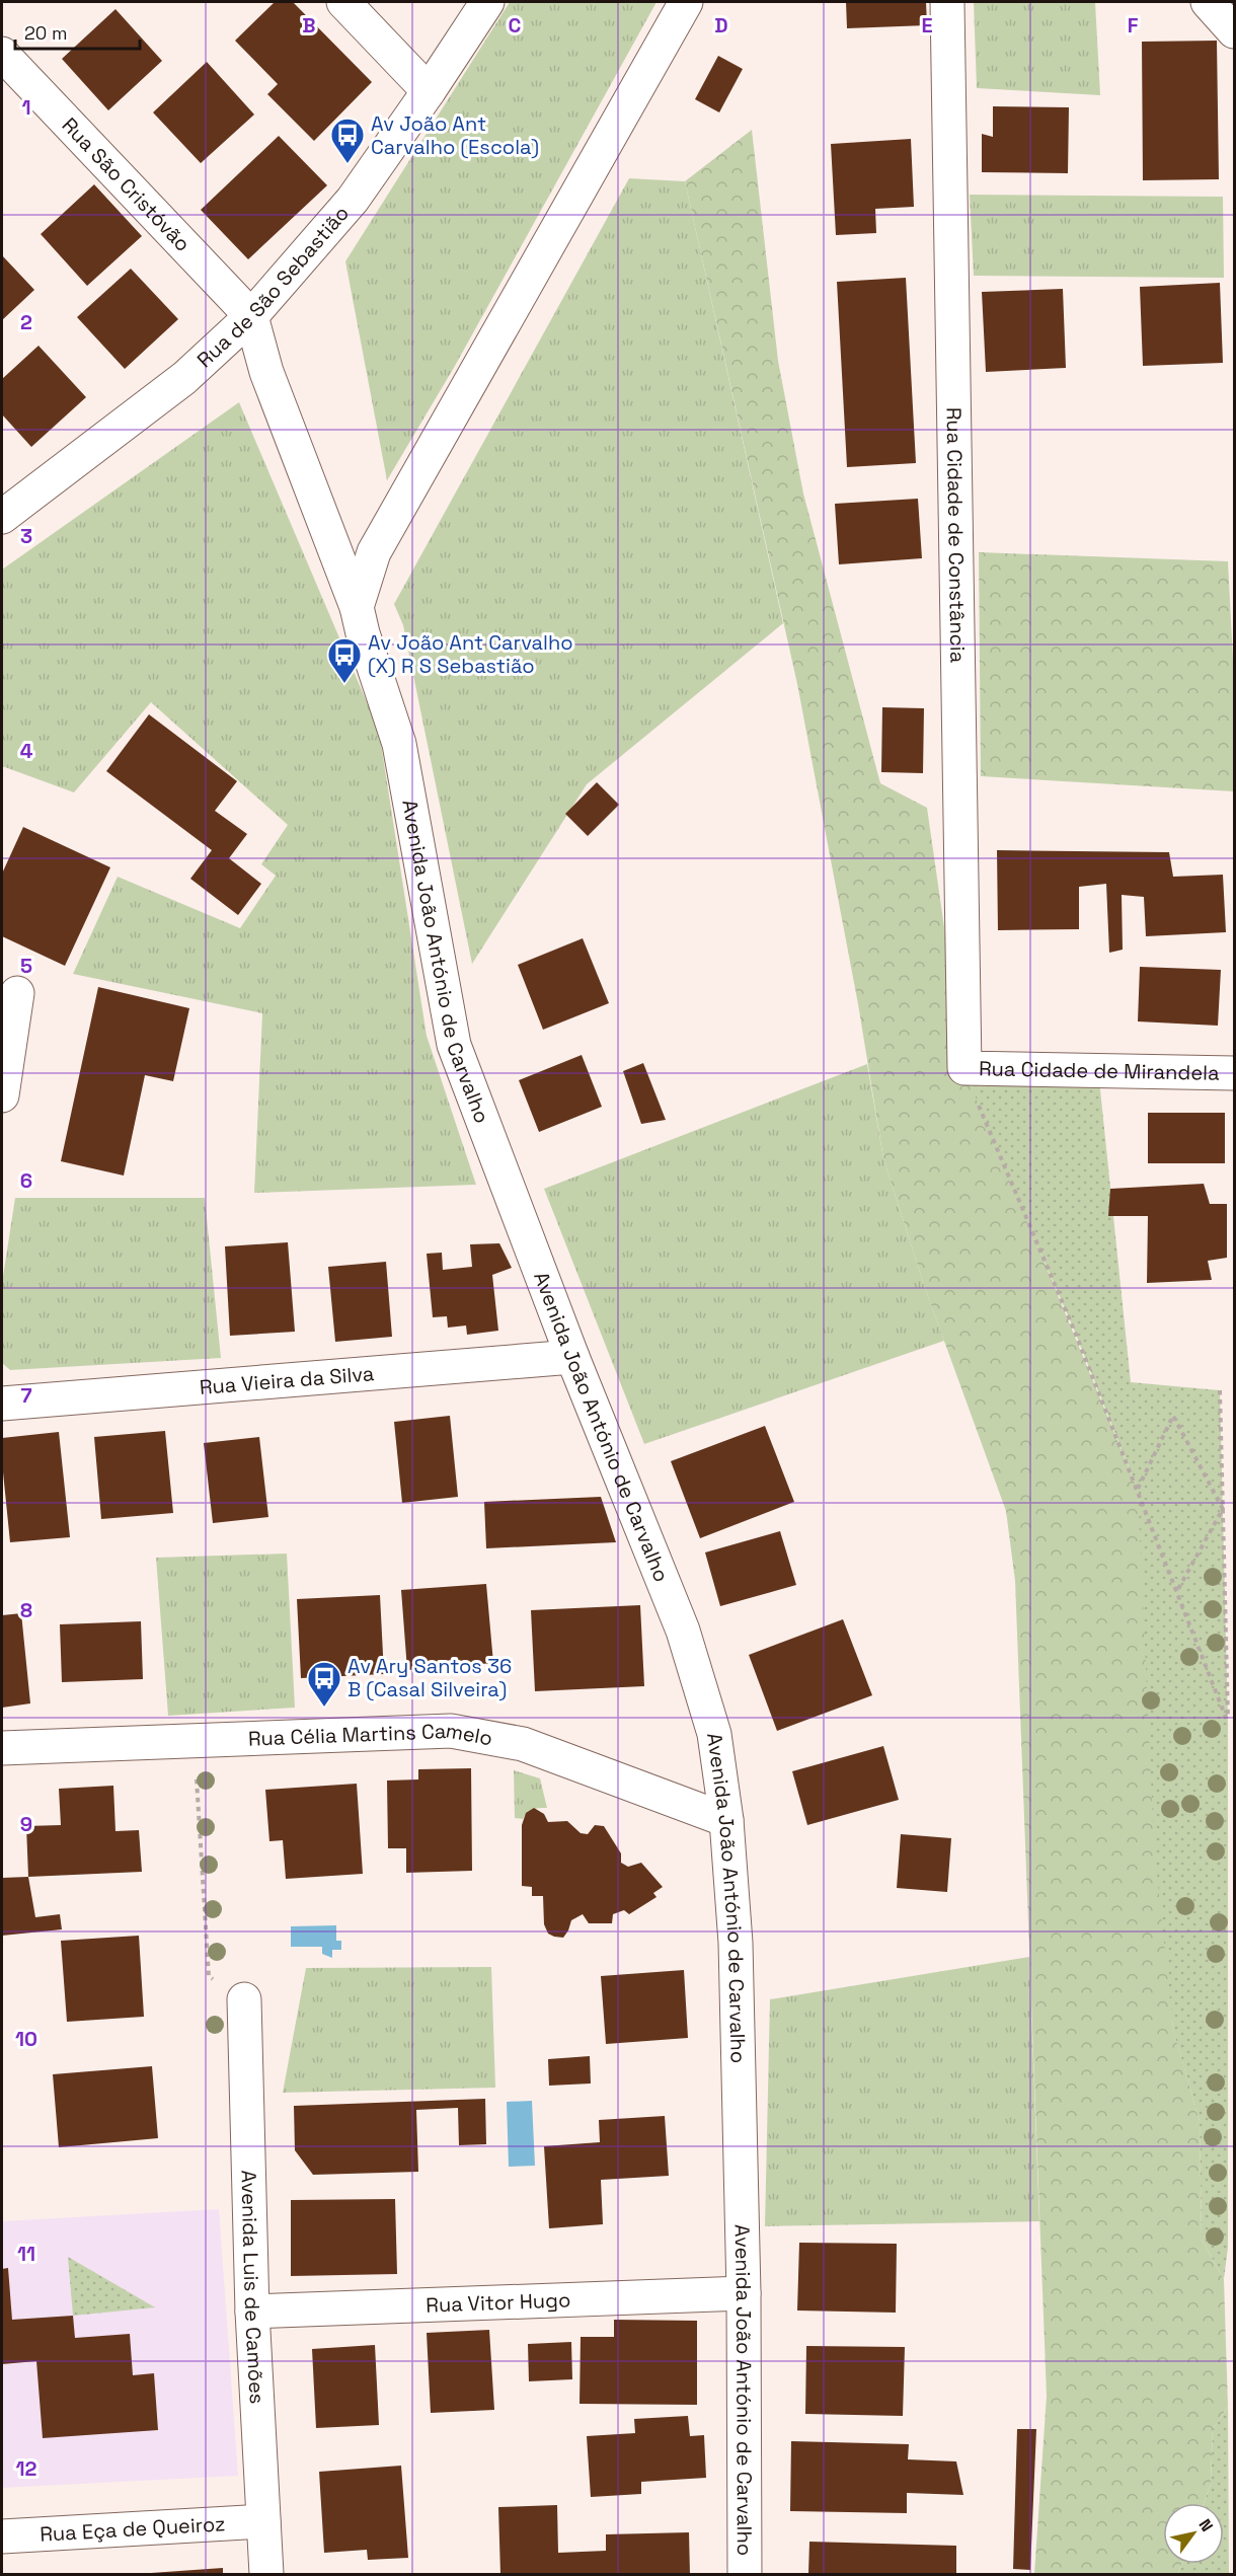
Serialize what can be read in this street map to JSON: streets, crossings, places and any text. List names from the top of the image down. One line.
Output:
{"streets":{"street":["Rua São Cristóvão","Rua de São Sebastião","Rua Cidade de Constância","Avenida João António de Carvalho","Rua Cidade de Mirandela","Rua Vieira da Silva","Rua Célia Martins Camelo","Avenida Luis de Camões","Rua Vitor Hugo","Rua Eça de Queiroz"]},"crossings":[["Rua São Cristóvão","Rua de São Sebastião"],["Rua São Cristóvão","Avenida João António de Carvalho"],["Rua de São Sebastião","Avenida João António de Carvalho"],["Rua Cidade de Constância","Rua Cidade de Mirandela"],["Avenida João António de Carvalho","Rua Vieira da Silva"],["Avenida João António de Carvalho","Rua Célia Martins Camelo"],["Avenida João António de Carvalho","Rua Vitor Hugo"],["Avenida Luis de Camões","Rua Vitor Hugo"],["Avenida Luis de Camões","Rua Eça de Queiroz"]],"places":{"bus stop":["Av João Ant Carvalho (Escola)","Av João Ant Carvalho (X) R S Sebastião","Av Ary Santos 36 B (Casal Silveira)"]},"scale_bar":"20 m","north":"top right","grid":{"columns":["B","C","D","E","F"],"rows":["1","2","3","4","5","6","7","8","9","10","11","12"]}}
